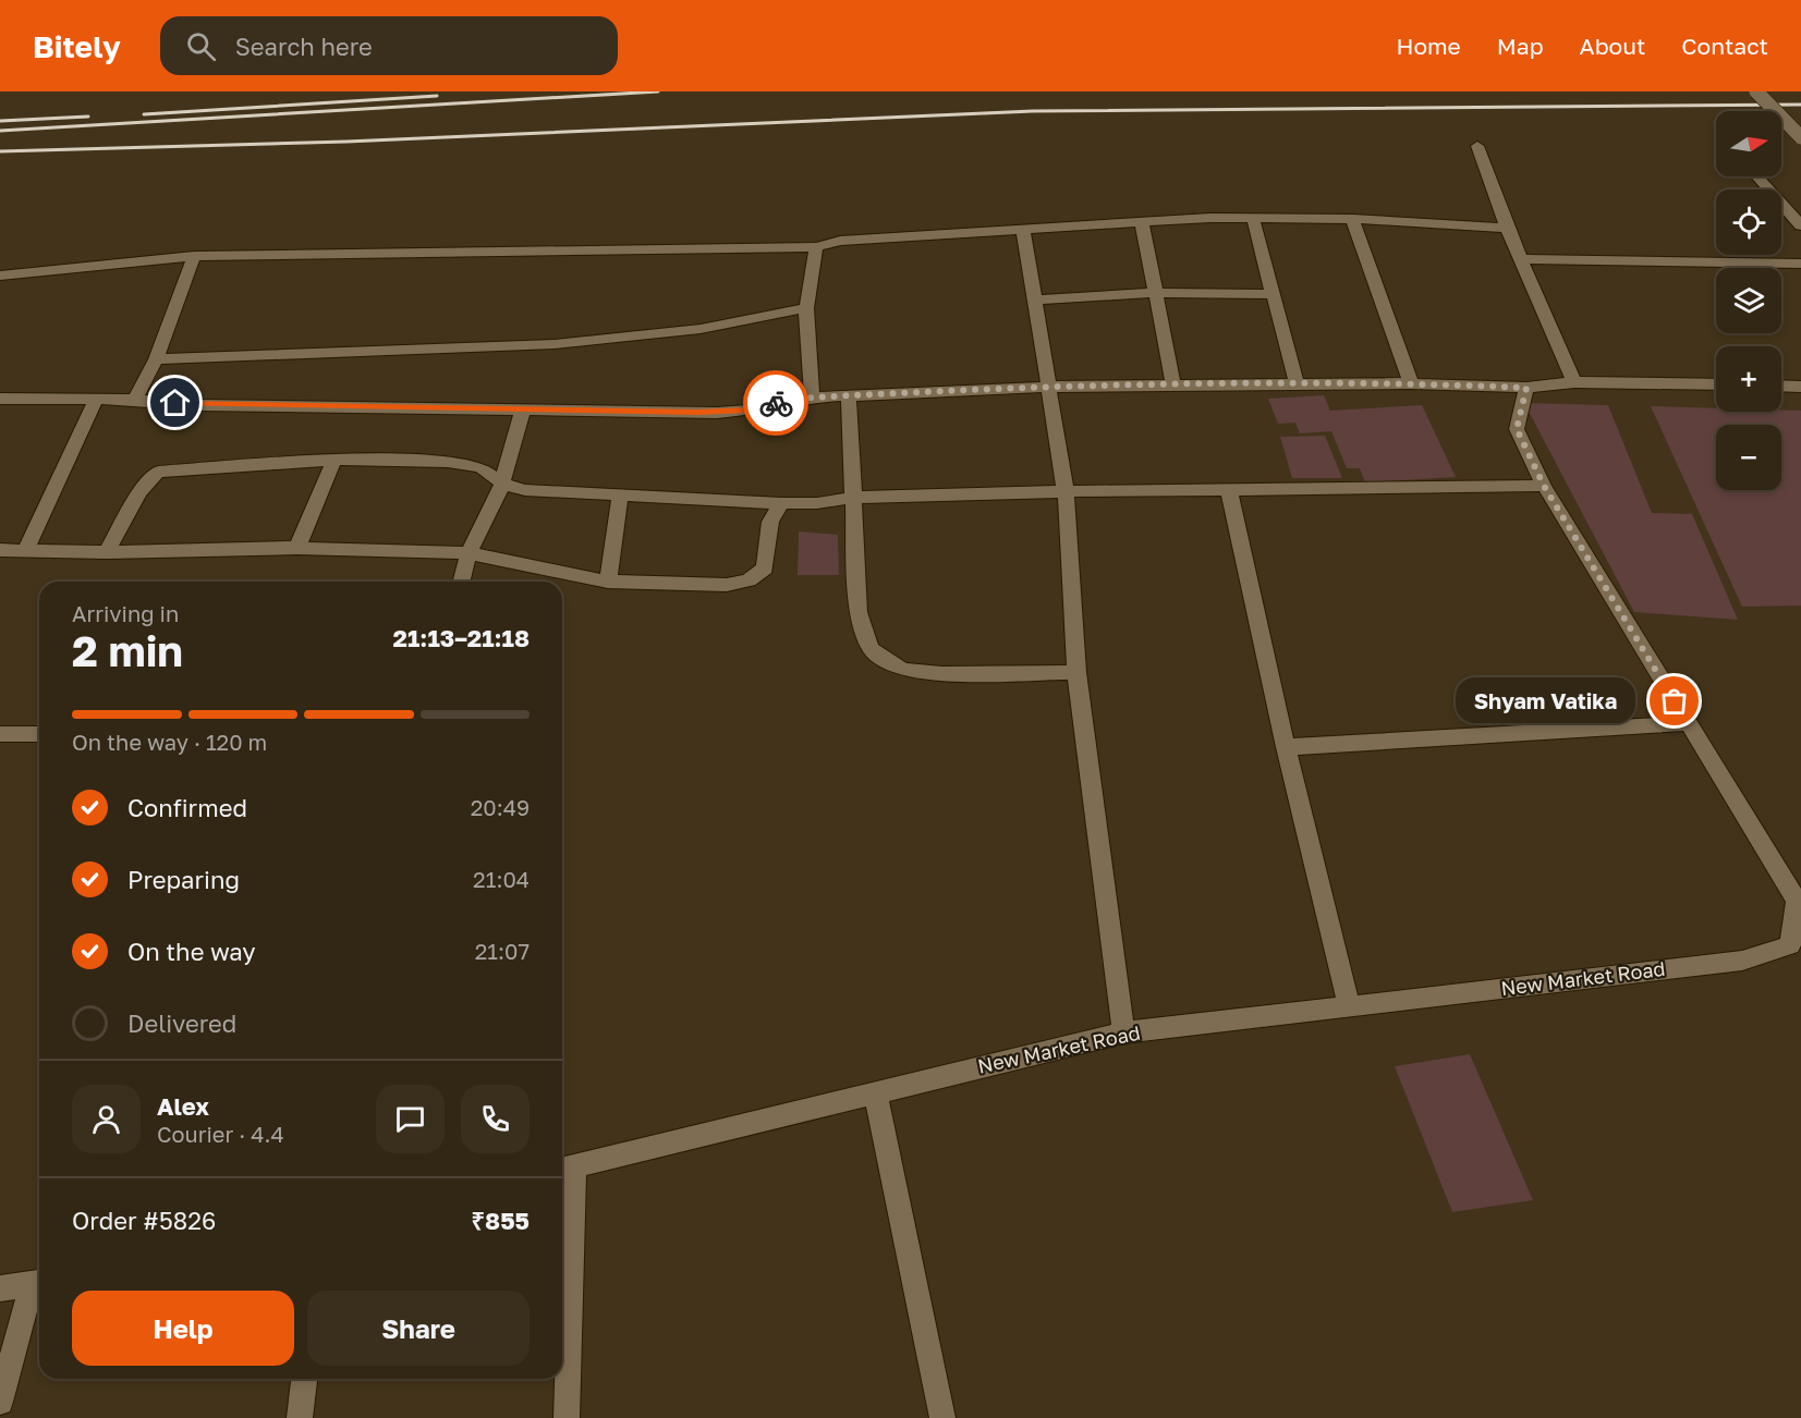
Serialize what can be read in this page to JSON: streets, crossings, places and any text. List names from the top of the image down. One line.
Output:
{"streets":{"street":["New Market Road"]},"places":["Shyam Vatika"],"north":"right","page":{"header":"Bitely","search":"Search here","nav":["Home","Map","About","Contact"],"map_buttons":["+","−"],"heading":["2 min","Arriving in","21:13–21:18"],"panel":["Alex","Courier · 4.4","Order #5826","₹855"],"bubble":"Shyam Vatika","bar":"On the way · 120 m","list":[["Confirmed","20:49"],["Preparing","21:04"],["On the way","21:07"],"Delivered"],"buttons":["Help","Share"]}}
